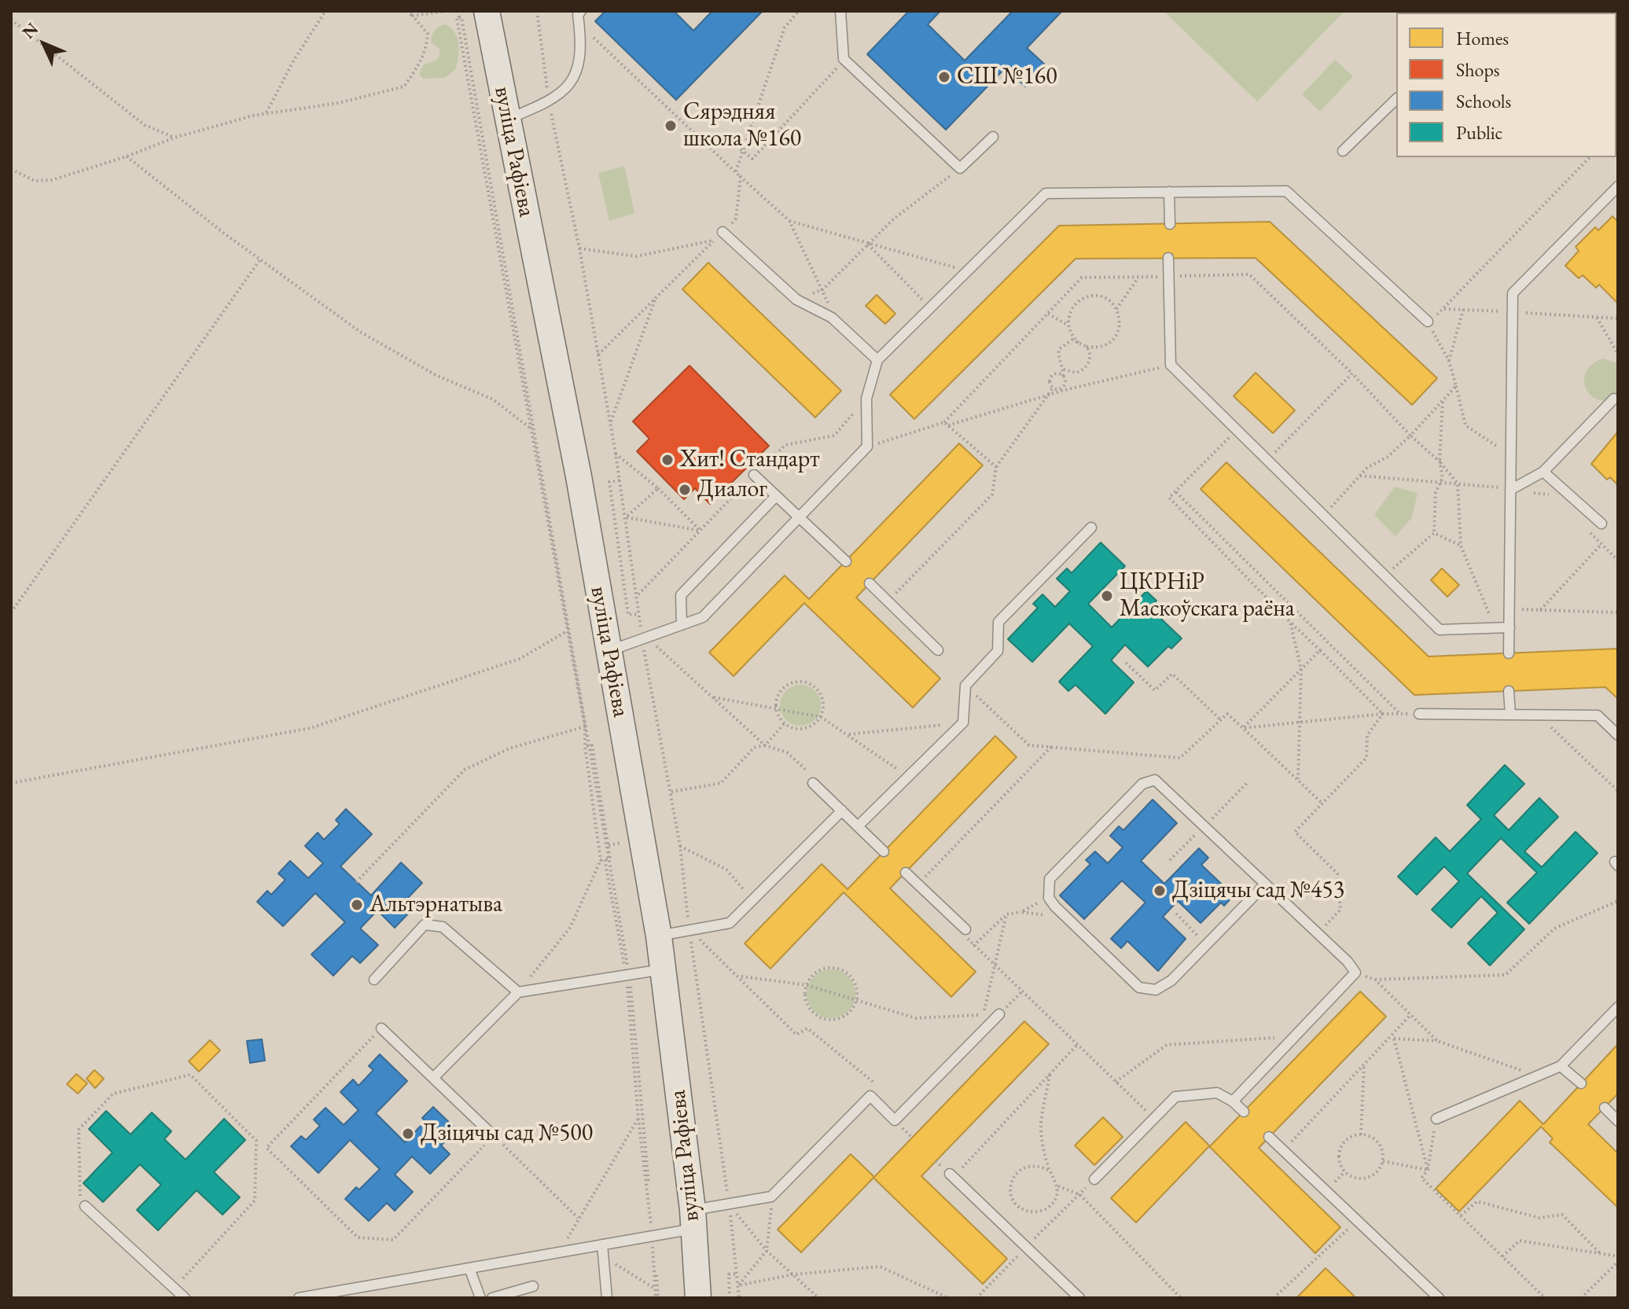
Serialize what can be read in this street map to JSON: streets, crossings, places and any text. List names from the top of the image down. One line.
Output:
{"streets":{"main road":["вуліца Рафіева"]},"places":["СШ №160","Сярэдняя школа №160","Хит! Стандарт","Диалог","ЦКРНіР Маскоўскага раёна","Дзіцячы сад №453","Альтэрнатыва","Дзіцячы сад №500"],"legend":["Homes","Shops","Schools","Public"],"north":"top left"}
